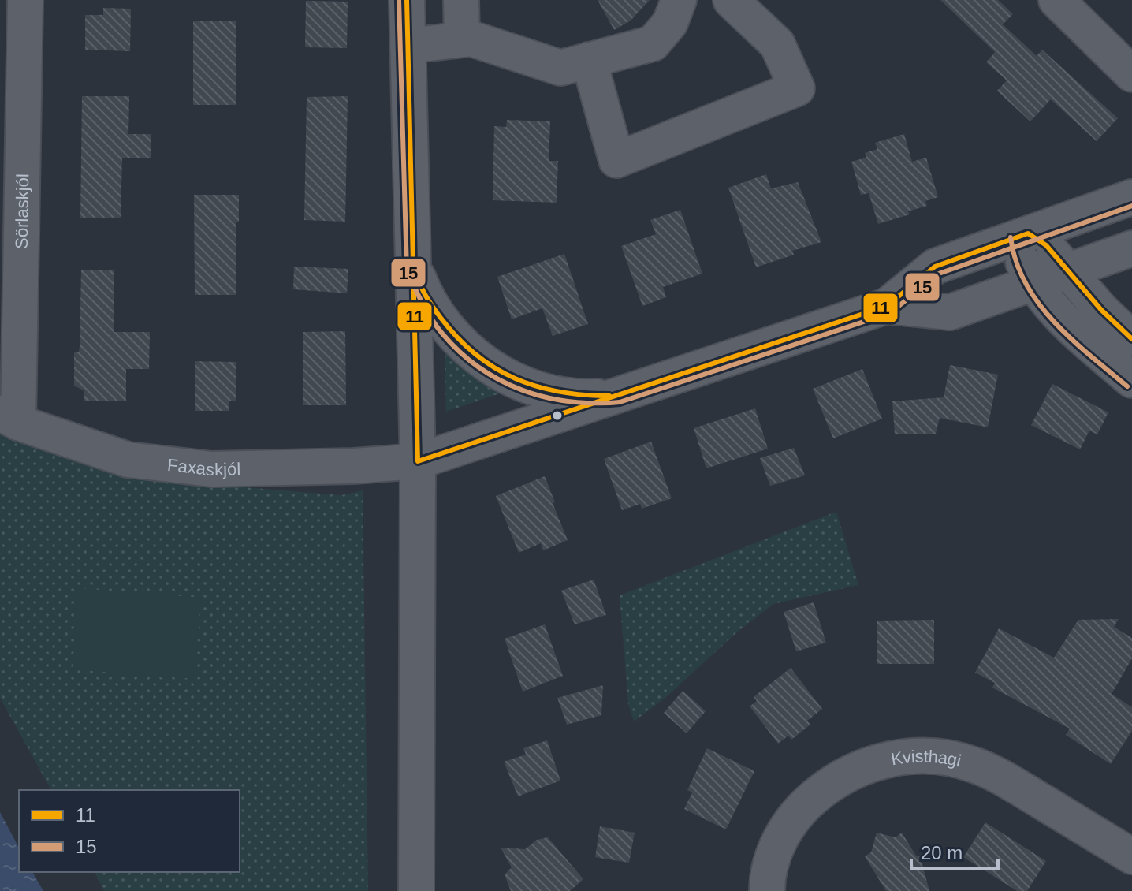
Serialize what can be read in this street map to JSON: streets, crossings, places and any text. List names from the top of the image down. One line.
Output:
{"streets":{"street":["Sörlaskjól","Faxaskjól","Kvisthagi"]},"crossings":[["Sörlaskjól","Faxaskjól"]],"lines":["transit line 11","transit line 15"],"legend":["11","15"],"scale_bar":"20 m"}
